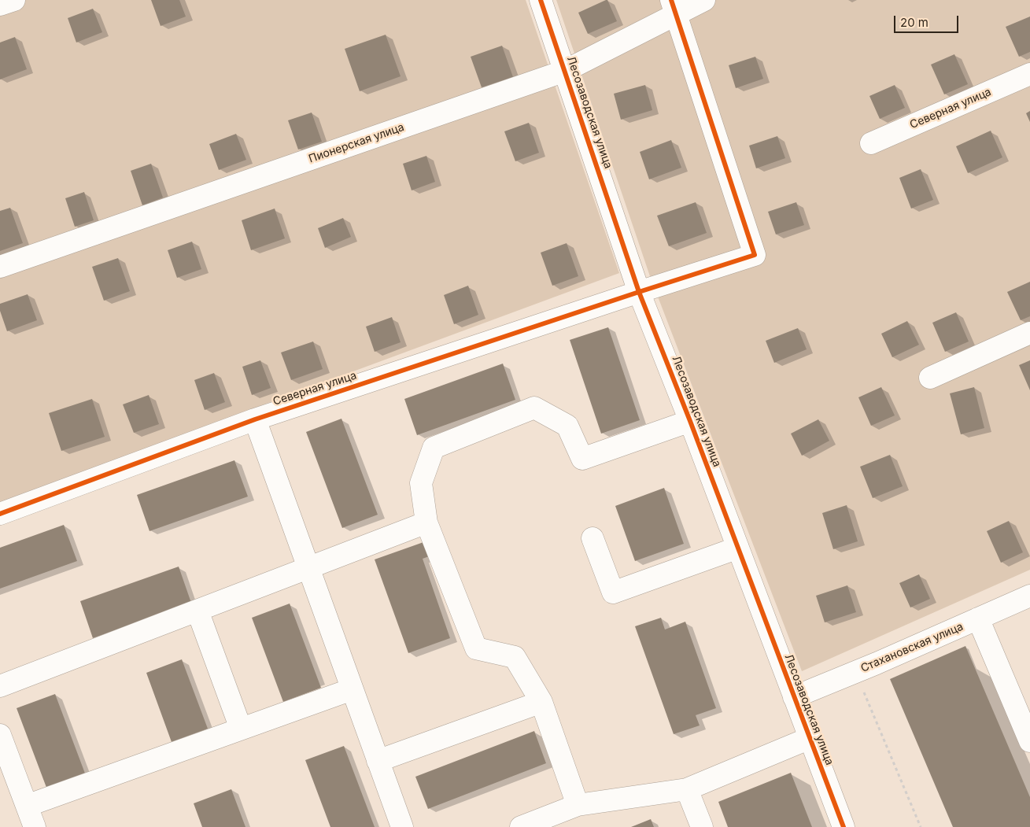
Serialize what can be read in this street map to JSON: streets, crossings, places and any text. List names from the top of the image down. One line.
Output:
{"streets":{"street":["Северная улица","Лесозаводская улица","Пионерская улица","Стахановская улица"]},"crossings":[["Северная улица","Лесозаводская улица"],["Северная улица","Пионерская улица"],["Лесозаводская улица","Пионерская улица"],["Лесозаводская улица","Стахановская улица"]],"scale_bar":"20 m"}
